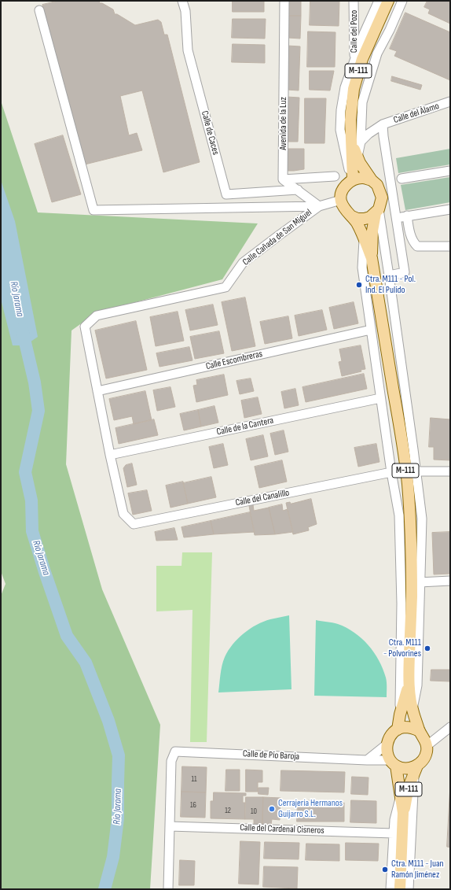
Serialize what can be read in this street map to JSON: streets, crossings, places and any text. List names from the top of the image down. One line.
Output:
{"streets":{"main road":["M-111"],"street":["Calle del Pozo","Calle del Álamo","Avenida de la Luz","Calle de Caces","Calle Cañada de San Miguel","Calle Escombreras","Calle de la Cantera","Calle del Canalillo","Calle de Pío Baroja","Calle del Cardenal Cisneros"]},"crossings":[["M-111","Calle del Álamo"],["M-111","Calle de Pío Baroja"],["Calle Cañada de San Miguel","Calle Escombreras"],["Calle de la Cantera","Calle del Canalillo"],["Calle de Pío Baroja","Calle del Cardenal Cisneros"]],"water":["Río Jarama"],"places":["Ctra. M111 - Pol. Ind. El Pulido","Ctra. M111 - Polvorines","Cerrajería Hermanos Guijarro S.L.","Ctra. M111 - Juan Ramón Jiménez"],"house_numbers":["11","16","12","10"]}
